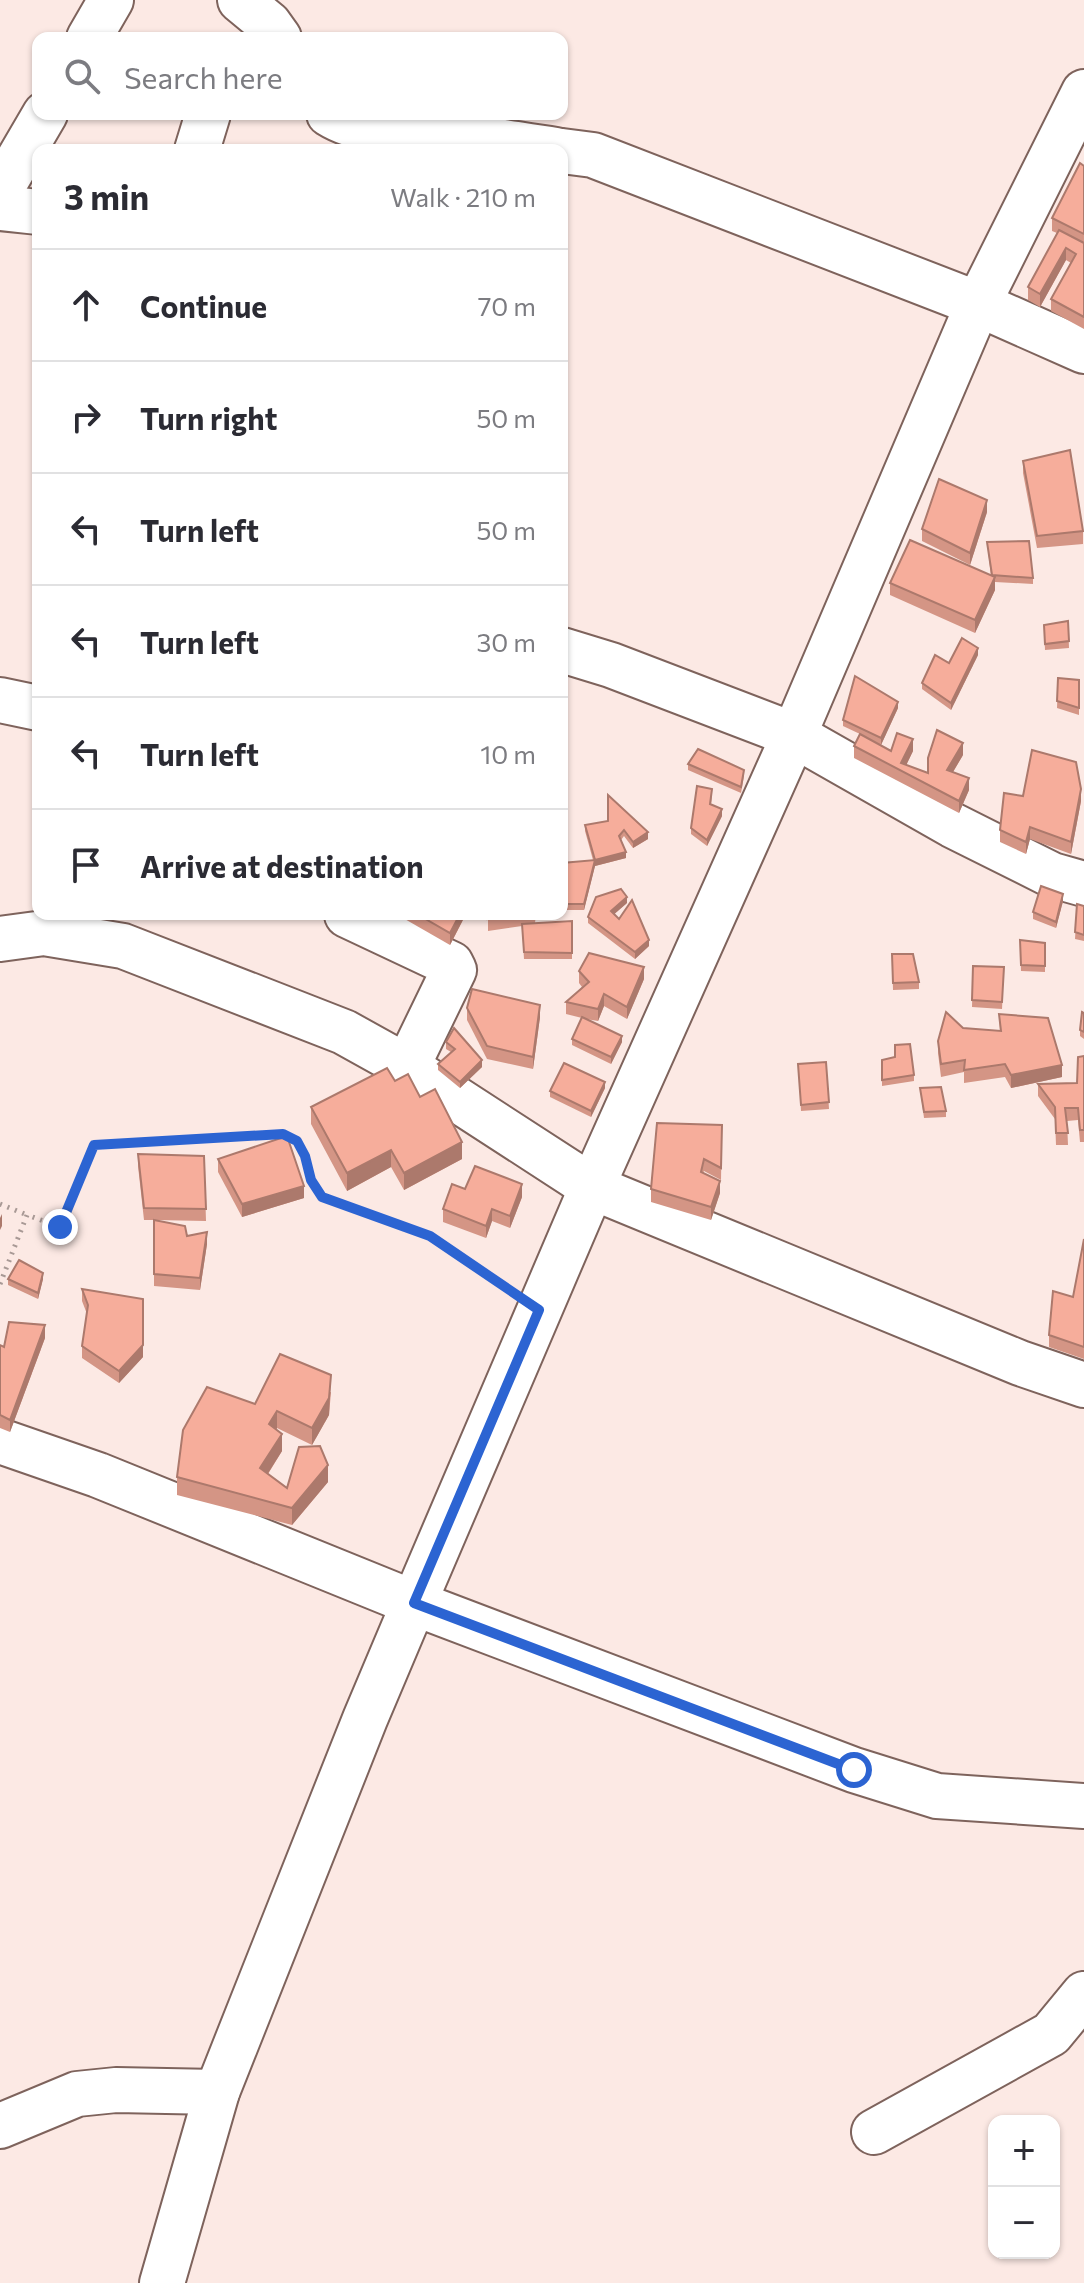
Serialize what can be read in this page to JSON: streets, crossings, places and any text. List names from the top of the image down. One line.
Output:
{"page":{"search":"Search here","heading":["3 min","Walk · 210 m"],"list":[["Continue","70 m"],["Turn right","50 m"],["Turn left","50 m"],["Turn left","30 m"],["Turn left","10 m"],"Arrive at destination"],"map_buttons":["+","−"]}}
